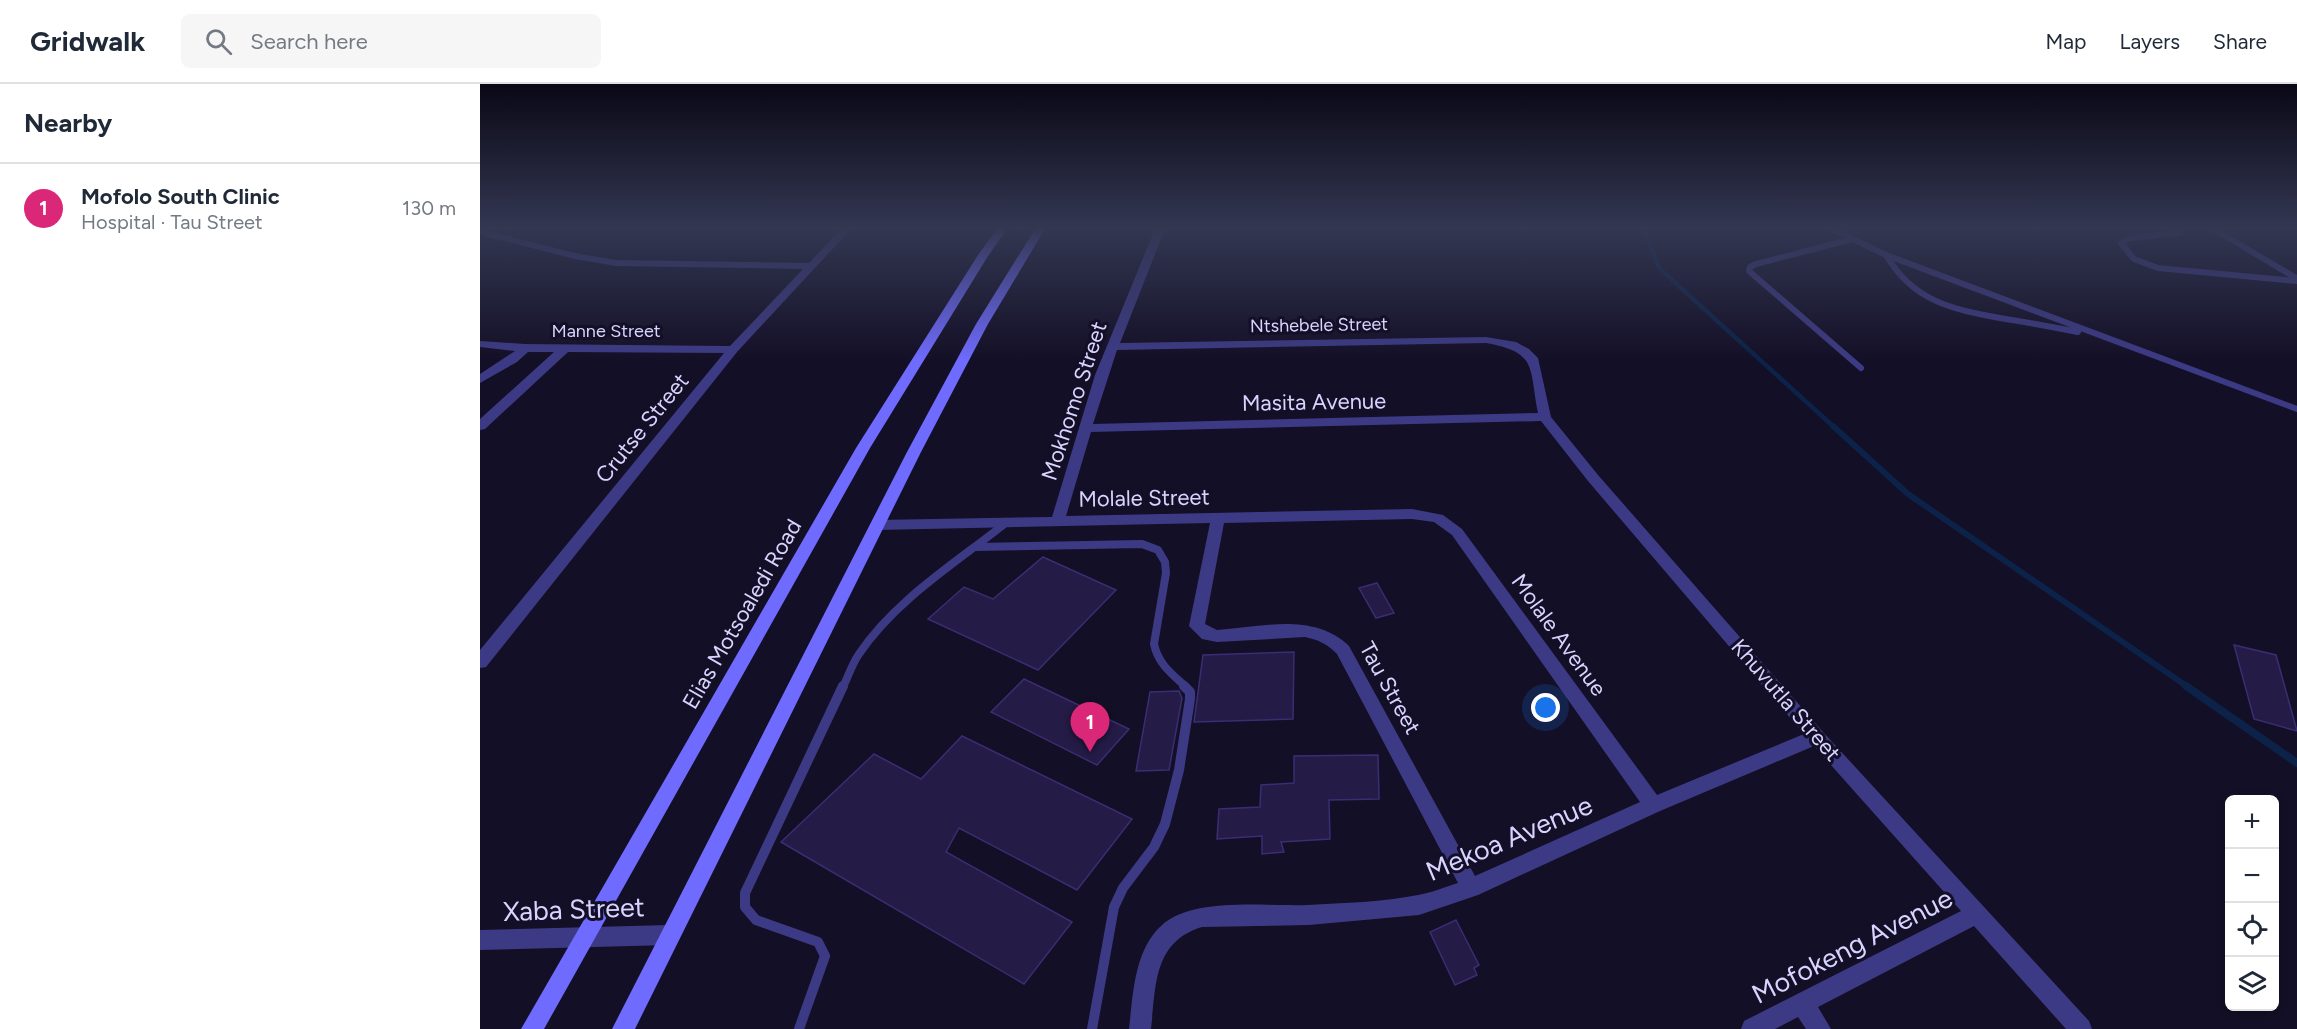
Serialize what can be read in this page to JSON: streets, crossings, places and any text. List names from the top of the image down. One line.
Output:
{"streets":{"main road":["Elias Motsoaledi Road"],"street":["Ntshebele Street","Manne Street","Mokhomo Street","Masita Avenue","Crutse Street","Molale Street","Molale Avenue","Tau Street","Khuvutla Street","Mekoa Avenue","Xaba Street","Mofokeng Avenue"]},"crossings":[["Ntshebele Street","Mokhomo Street"],["Ntshebele Street","Khuvutla Street"],["Manne Street","Crutse Street"],["Mokhomo Street","Masita Avenue"],["Mokhomo Street","Molale Street"],["Masita Avenue","Khuvutla Street"],["Molale Street","Molale Avenue"],["Molale Street","Tau Street"],["Elias Motsoaledi Road","Xaba Street"],["Molale Avenue","Mekoa Avenue"],["Tau Street","Mekoa Avenue"],["Khuvutla Street","Mekoa Avenue"],["Khuvutla Street","Mofokeng Avenue"]],"page":{"header":"Gridwalk","search":"Search here","nav":["Map","Layers","Share"],"heading":"Nearby","list":[{"mark":"1","name":"Mofolo South Clinic","note":"Hospital · Tau Street","value":"130 m"}],"pins":"1","map_buttons":["+","−"]}}
